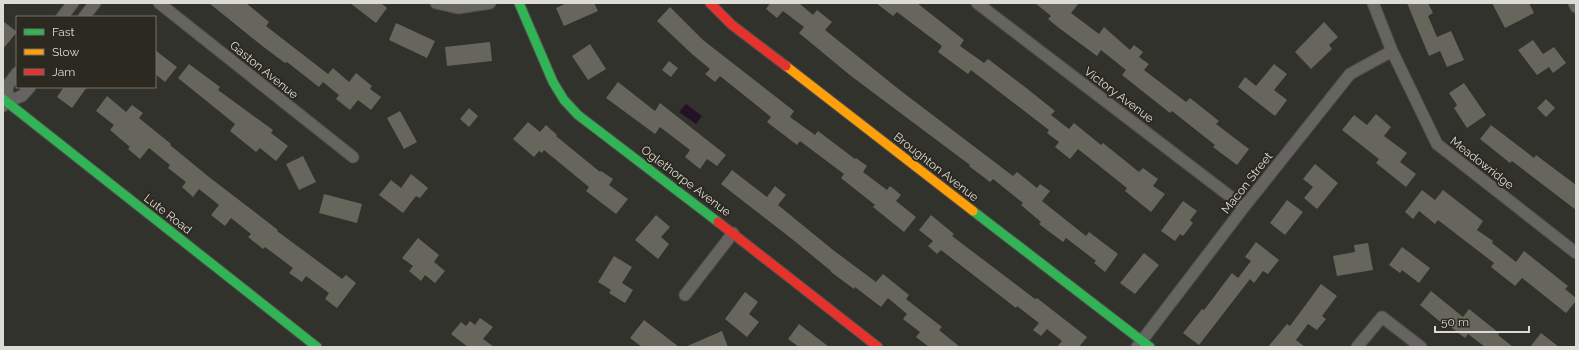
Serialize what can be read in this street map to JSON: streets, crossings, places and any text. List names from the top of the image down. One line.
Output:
{"streets":{"street":["Gaston Avenue","Victory Avenue","Meadowridge","Broughton Avenue","Oglethorpe Avenue","Macon Street","Lute Road"]},"crossings":[["Victory Avenue","Macon Street"],["Meadowridge","Macon Street"],["Broughton Avenue","Macon Street"]],"legend":["Fast","Slow","Jam"],"scale_bar":"50 m"}
